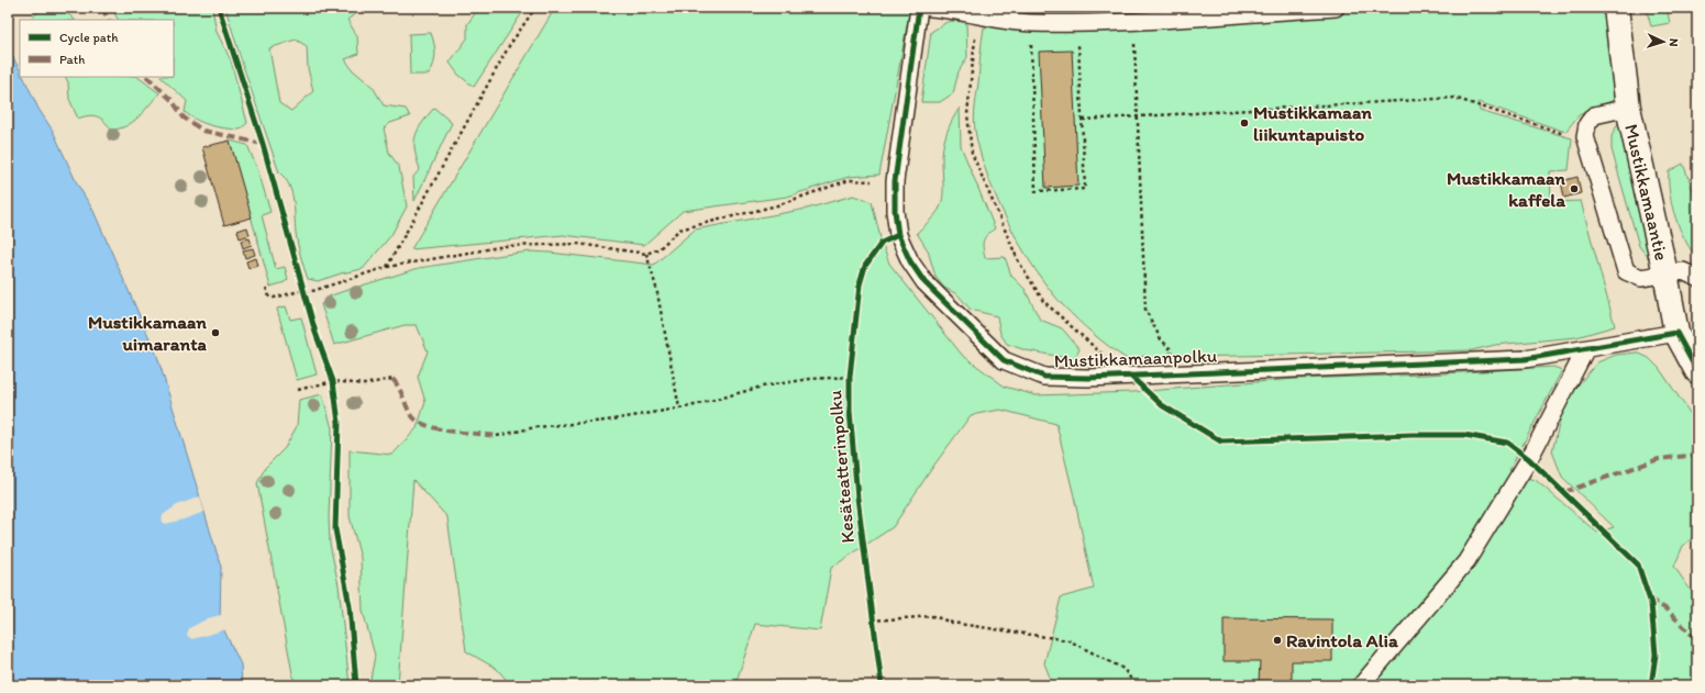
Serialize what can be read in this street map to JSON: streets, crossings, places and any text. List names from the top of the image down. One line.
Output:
{"streets":{"street":["Mustikkamaantie"],"lane":["Mustikkamaanpolku"],"cycle path":["Kesäteatterinpolku"]},"crossings":[["Mustikkamaantie","Mustikkamaanpolku"]],"places":["Mustikkamaan liikuntapuisto","Mustikkamaan kaffela","Mustikkamaan uimaranta","Ravintola Alia"],"legend":["Cycle path","Path"],"north":"right"}
